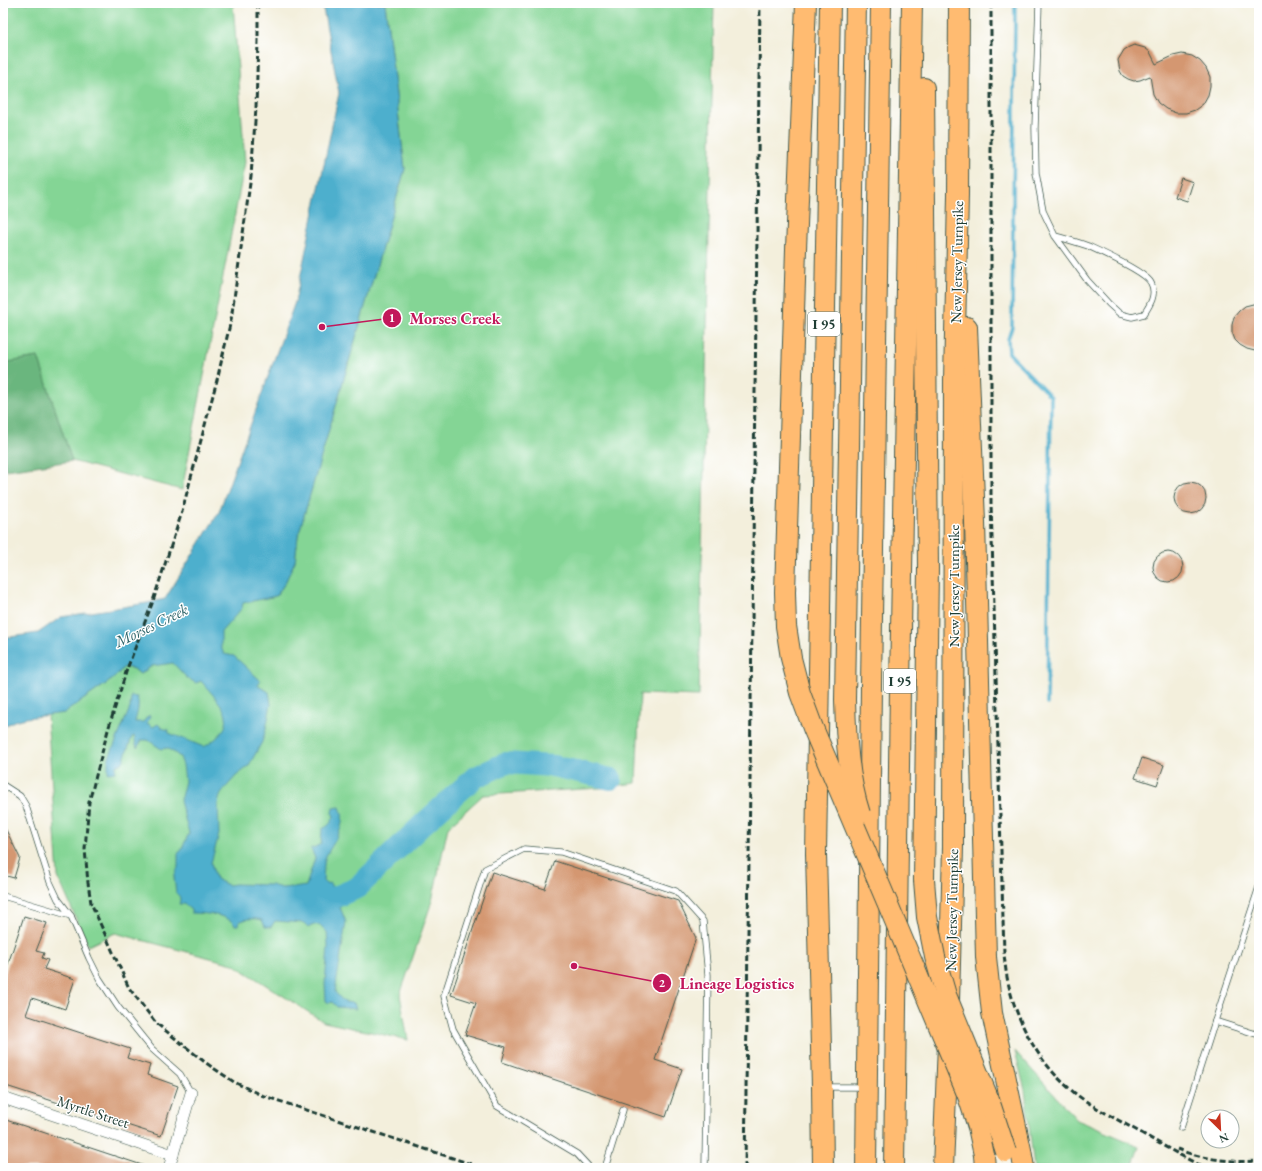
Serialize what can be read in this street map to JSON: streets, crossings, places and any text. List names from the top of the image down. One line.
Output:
{"streets":{"highway":["New Jersey Turnpike","I 95"],"street":["Myrtle Street"]},"water":["Morses Creek"],"places":["Morses Creek","Lineage Logistics"],"north":"bottom right"}
